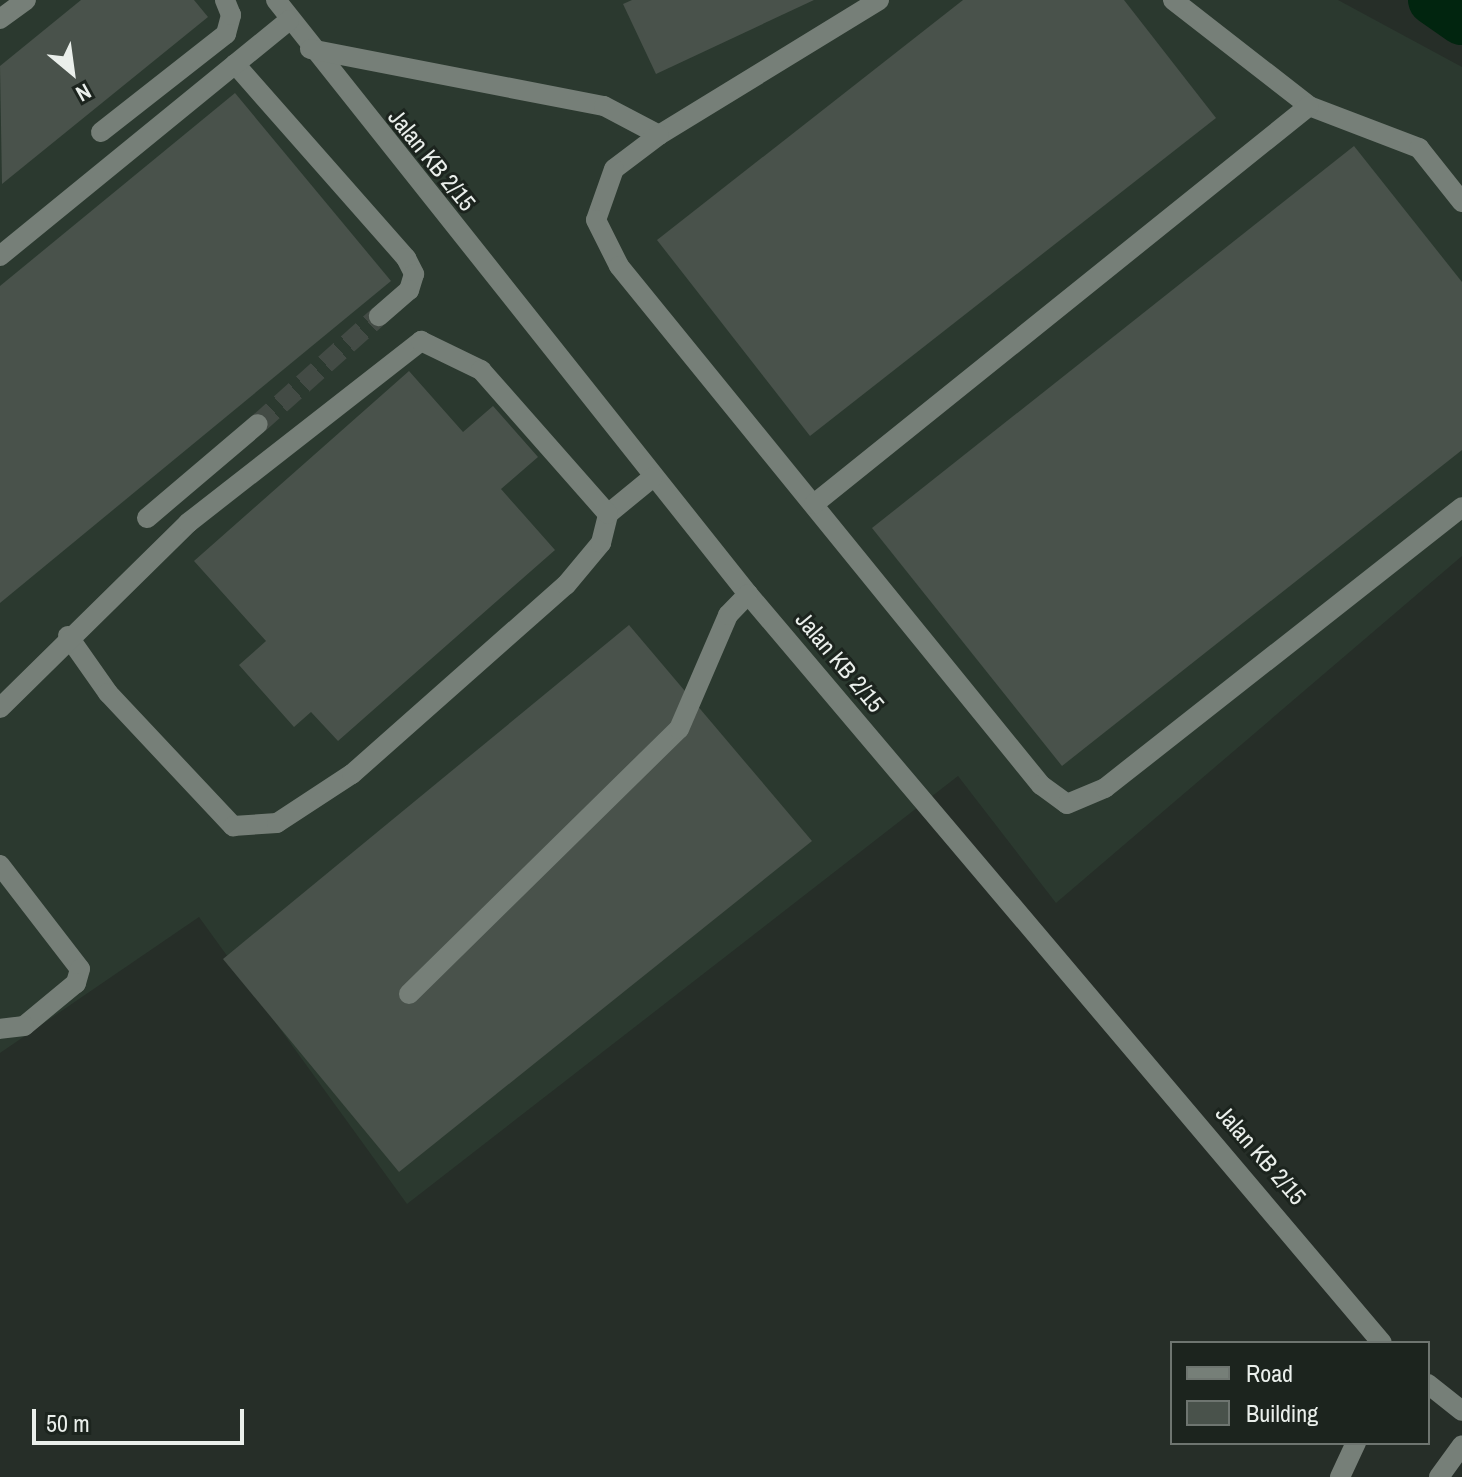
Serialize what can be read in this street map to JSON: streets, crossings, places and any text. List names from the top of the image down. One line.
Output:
{"streets":{"street":["Jalan KB 2/15"]},"legend":["Road","Building"],"scale_bar":"50 m","north":"bottom right"}
